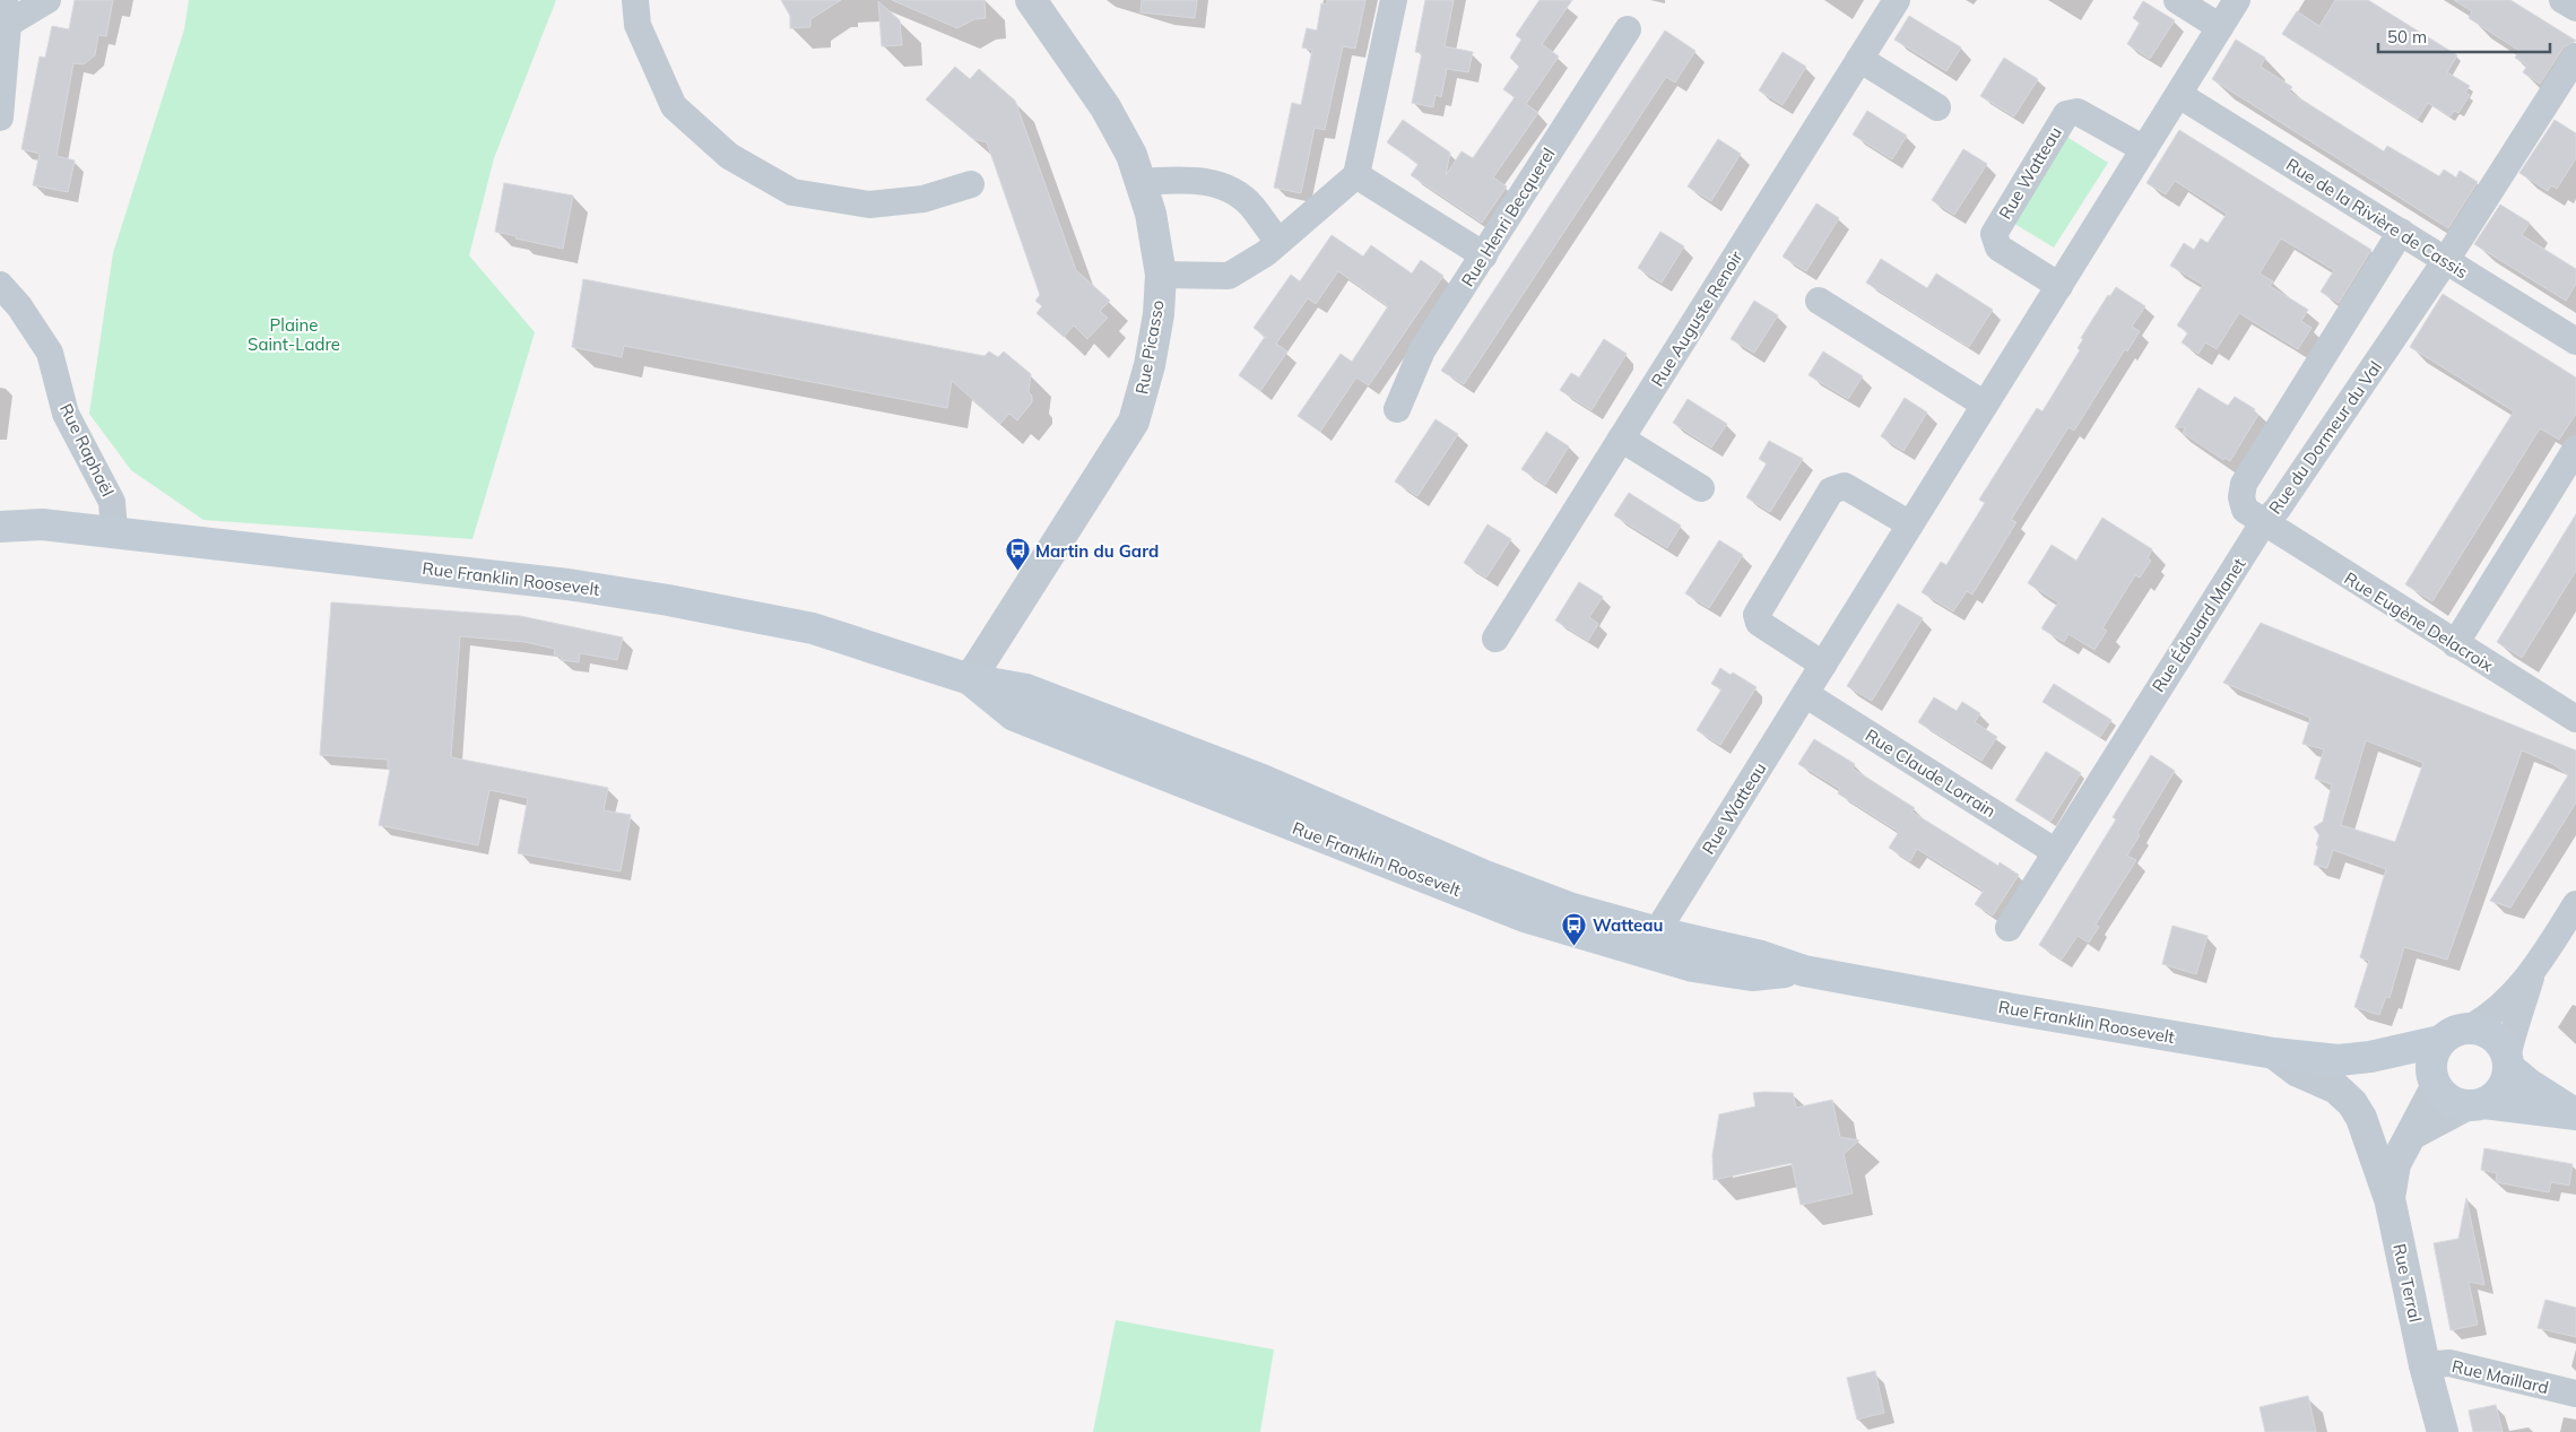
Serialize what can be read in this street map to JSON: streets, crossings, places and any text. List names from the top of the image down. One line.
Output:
{"streets":{"main road":["Rue Franklin Roosevelt"],"street":["Rue Watteau","Rue Henri Becquerel","Rue de la Rivière de Cassis","Rue Auguste Renoir","Rue Picasso","Rue du Dormeur du Val","Rue Raphaël","Rue Eugène Delacroix","Rue Édouard Manet","Rue Claude Lorrain","Rue Terral","Rue Maillard"]},"crossings":[["Rue Watteau","Rue de la Rivière de Cassis"],["Rue Watteau","Rue Franklin Roosevelt"],["Rue Watteau","Rue Claude Lorrain"],["Rue de la Rivière de Cassis","Rue du Dormeur du Val"],["Rue Picasso","Rue Franklin Roosevelt"],["Rue du Dormeur du Val","Rue Eugène Delacroix"],["Rue du Dormeur du Val","Rue Édouard Manet"],["Rue Raphaël","Rue Franklin Roosevelt"],["Rue Franklin Roosevelt","Rue Terral"],["Rue Eugène Delacroix","Rue Édouard Manet"],["Rue Édouard Manet","Rue Claude Lorrain"],["Rue Terral","Rue Maillard"]],"parks":["Plaine Saint-Ladre"],"places":{"bus stop":["Martin du Gard","Watteau"]},"scale_bar":"50 m"}
